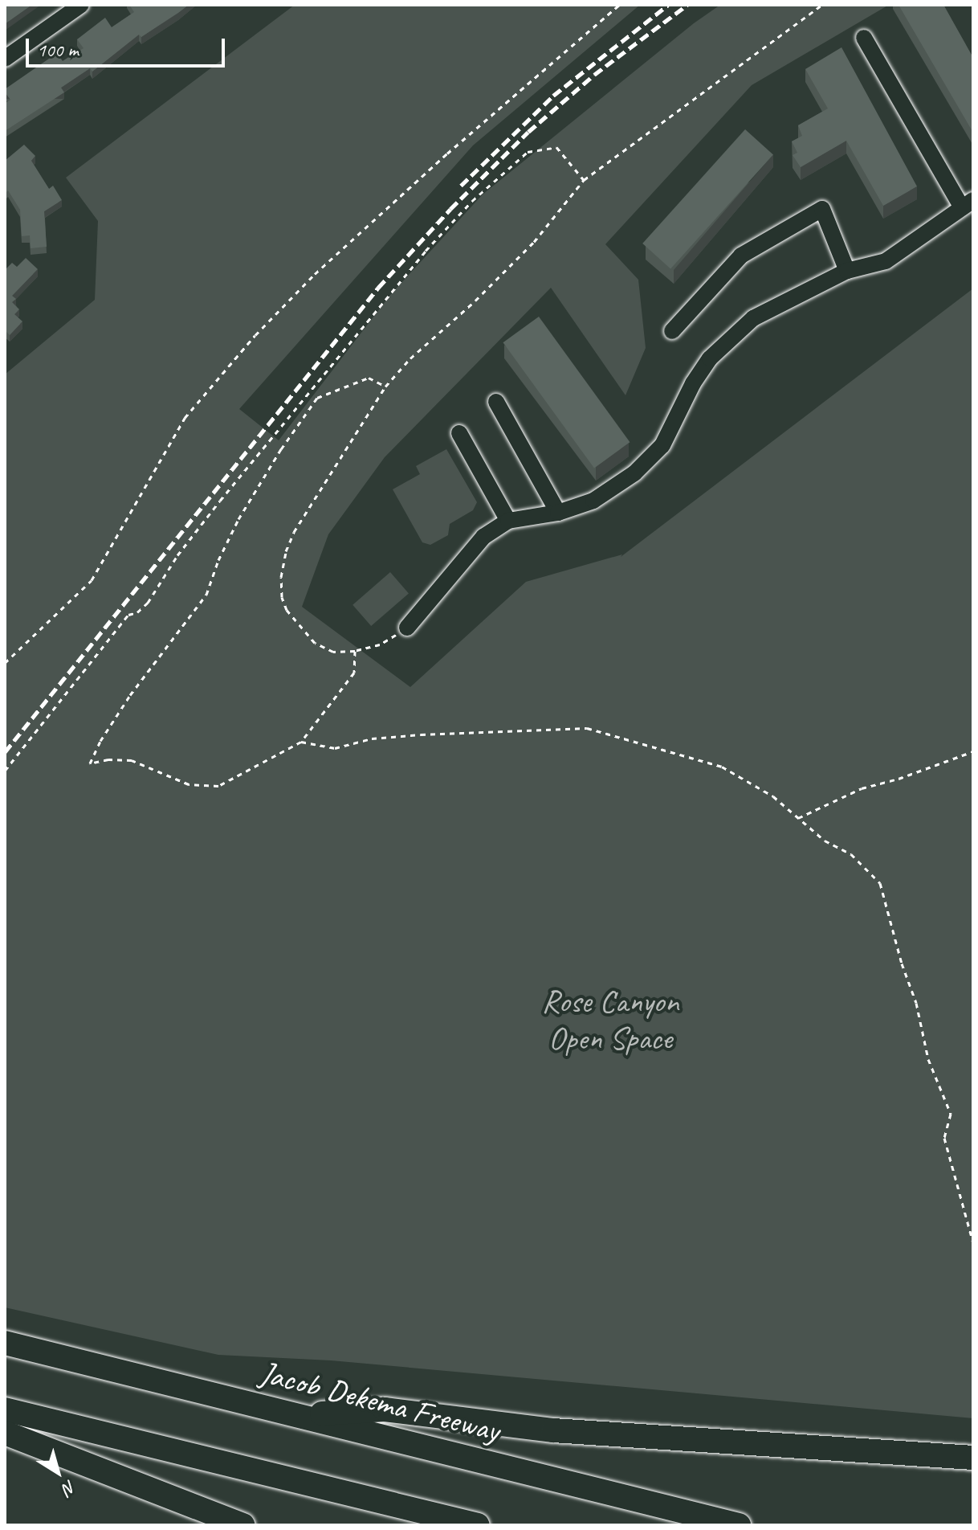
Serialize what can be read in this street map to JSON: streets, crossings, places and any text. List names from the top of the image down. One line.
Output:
{"streets":{"highway":["Jacob Dekema Freeway"]},"parks":["Rose Canyon Open Space"],"scale_bar":"100 m","north":"bottom right"}
